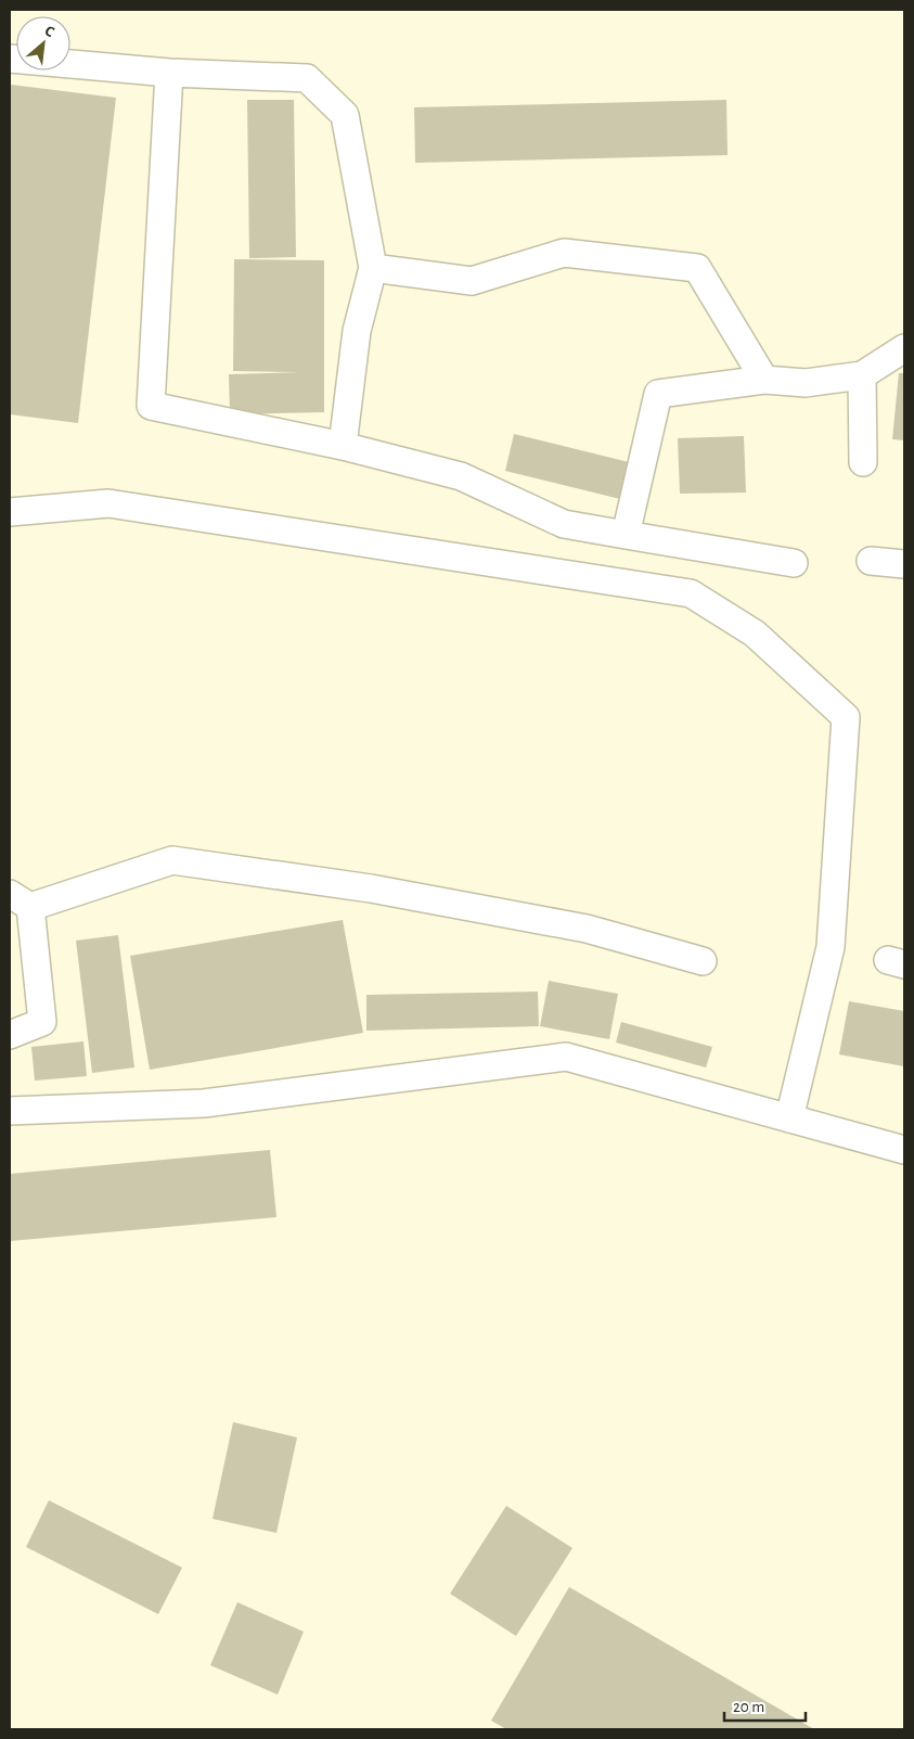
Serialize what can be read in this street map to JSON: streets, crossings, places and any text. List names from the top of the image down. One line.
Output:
{"scale_bar":"20 m","north":"top right"}
